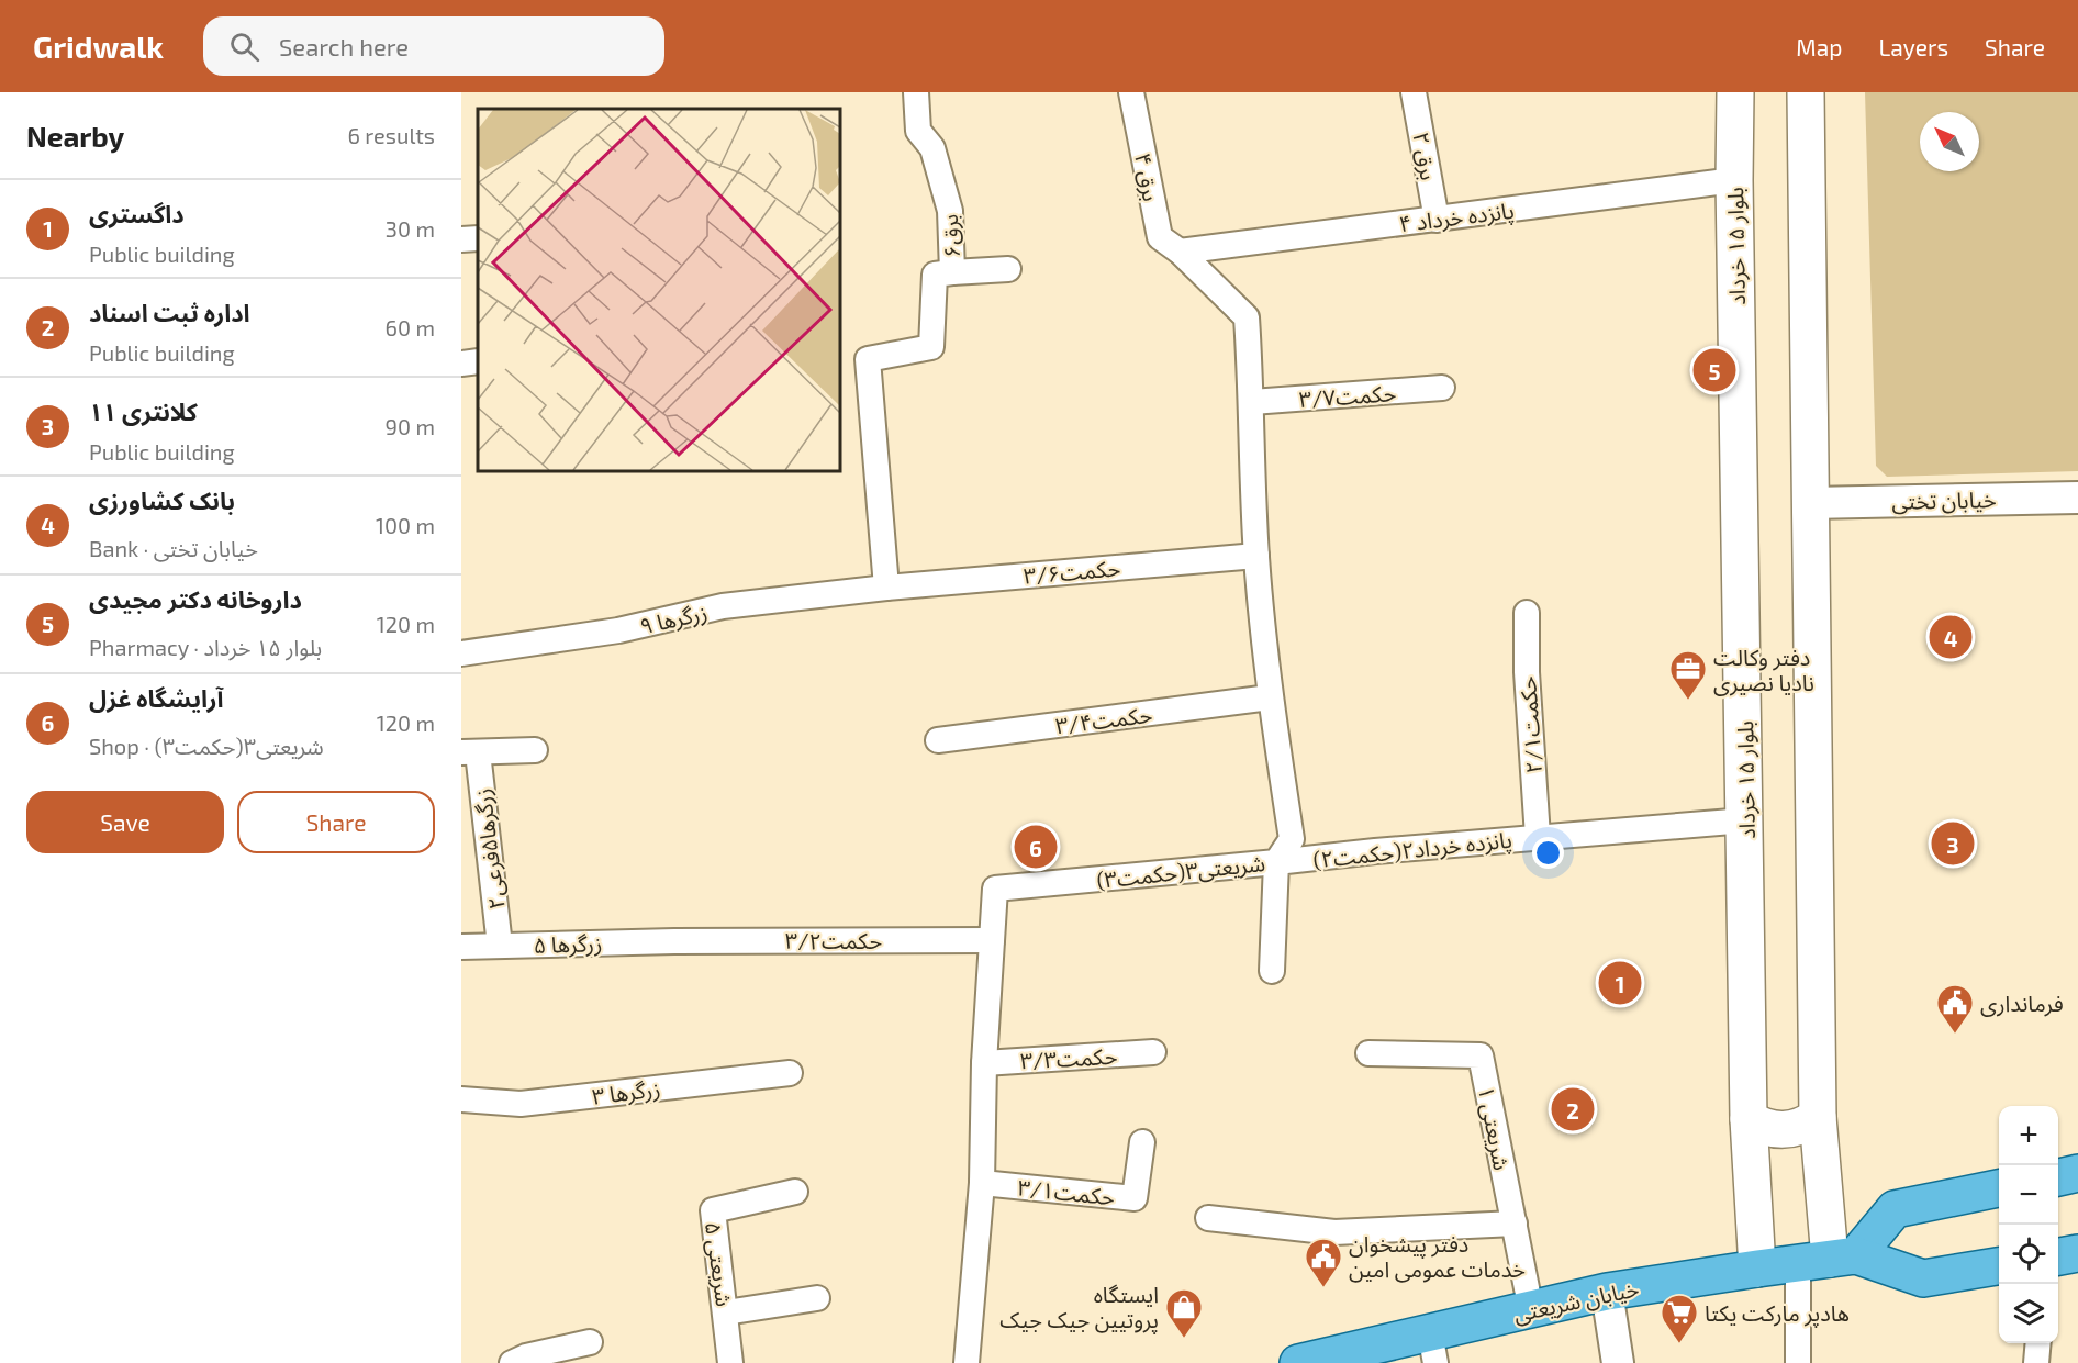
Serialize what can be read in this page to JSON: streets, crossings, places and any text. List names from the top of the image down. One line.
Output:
{"streets":{"main road":["بلوار ۱۵ خرداد","خیابان شریعتی"],"street":["برق ۲","برق ۴","پانزده خرداد ۴","برق۶","حکمت۳/۷","خیابان تختی","حکمت۳/۶","زرگرها ۹","حکمت۳/۴","حکمت۲/۱","زرگرها۵فرعی۲","پانزده خرداد۲(حکمت۲)","شریعتی۳(حکمت۳)","حکمت۳/۲","زرگرها ۵","حکمت۳/۳","زرگرها ۳","شریعتی ۱","حکمت۳/۱","شریعتی ۵"]},"crossings":[["برق ۲","پانزده خرداد ۴"],["برق ۴","پانزده خرداد ۴"],["برق ۴","شریعتی۳(حکمت۳)"],["پانزده خرداد ۴","بلوار ۱۵ خرداد"],["پانزده خرداد ۴","شریعتی۳(حکمت۳)"],["برق۶","حکمت۳/۶"],["برق۶","زرگرها ۹"],["بلوار ۱۵ خرداد","پانزده خرداد۲(حکمت۲)"],["بلوار ۱۵ خرداد","خیابان شریعتی"],["حکمت۳/۷","شریعتی۳(حکمت۳)"],["حکمت۳/۶","زرگرها ۹"],["حکمت۳/۶","شریعتی۳(حکمت۳)"],["حکمت۳/۴","شریعتی۳(حکمت۳)"],["حکمت۲/۱","پانزده خرداد۲(حکمت۲)"],["زرگرها۵فرعی۲","زرگرها ۵"],["پانزده خرداد۲(حکمت۲)","شریعتی۳(حکمت۳)"],["شریعتی۳(حکمت۳)","حکمت۳/۲"],["شریعتی۳(حکمت۳)","حکمت۳/۳"],["شریعتی۳(حکمت۳)","حکمت۳/۱"],["حکمت۳/۲","زرگرها ۵"],["شریعتی ۱","خیابان شریعتی"]],"places":{"office":["دفتر وکالت نادیا نصیری"],"public building":["فرمانداری","دفتر پیشخوان خدمات عمومی امین"],"shop":["ایستگاه پروتیین جیک جیک"],"supermarket":["هادپر مارکت یکتا"]},"north":"top left","page":{"header":"Gridwalk","search":"Search here","nav":["Map","Layers","Share"],"heading":["Nearby","6 results"],"list":[{"mark":"1","name":"داگستری","note":"Public building","value":"30 m"},{"mark":"2","name":"اداره ثبت اسناد","note":"Public building","value":"60 m"},{"mark":"3","name":"کلانتری ۱۱","note":"Public building","value":"90 m"},{"mark":"4","name":"بانک کشاورزی","note":"Bank · خیابان تختی","value":"100 m"},{"mark":"5","name":"داروخانه دکتر مجیدی","note":"Pharmacy · بلوار ۱۵ خرداد","value":"120 m"},{"mark":"6","name":"آرایشگاه غزل","note":"Shop · شریعتی۳(حکمت۳)","value":"120 m"}],"pins":["5","4","3","6","1","2"],"buttons":["Save","Share"],"map_buttons":["+","−"]}}
